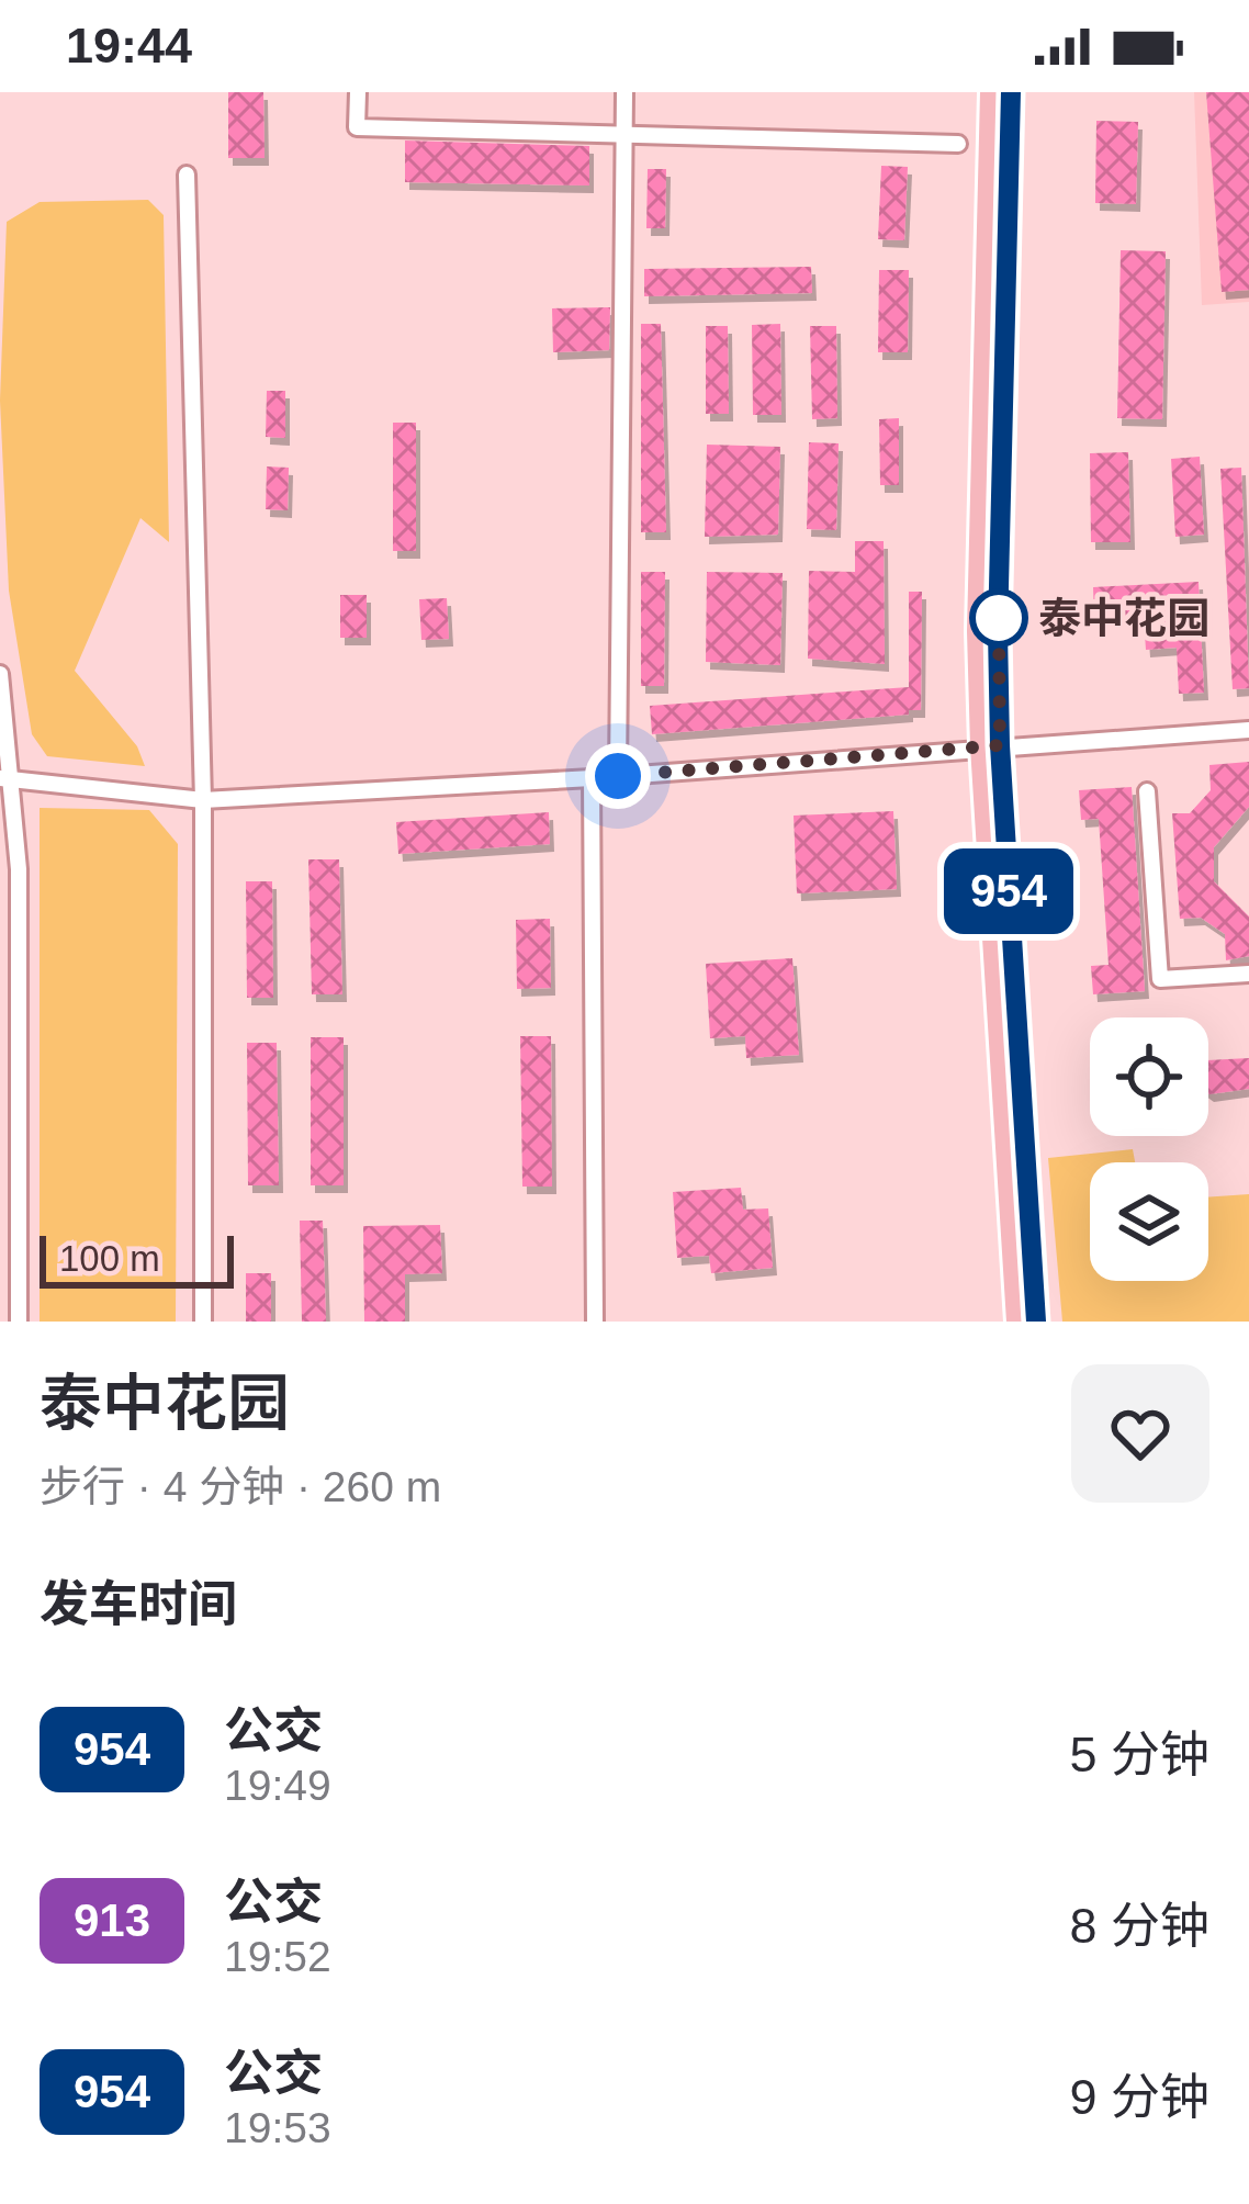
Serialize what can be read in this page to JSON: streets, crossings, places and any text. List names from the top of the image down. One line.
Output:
{"places":["泰中花园"],"lines":["bus line 954"],"scale_bar":"100 m","page":{"status":"19:44","on_map":"954","scale":"100 m","heading":[["泰中花园","步行 · 4 分钟 · 260 m"],"发车时间"],"list":[{"mark":"954","name":"公交","note":"19:49","value":"5 分钟"},{"mark":"913","name":"公交","note":"19:52","value":"8 分钟"},{"mark":"954","name":"公交","note":"19:53","value":"9 分钟"}]}}
